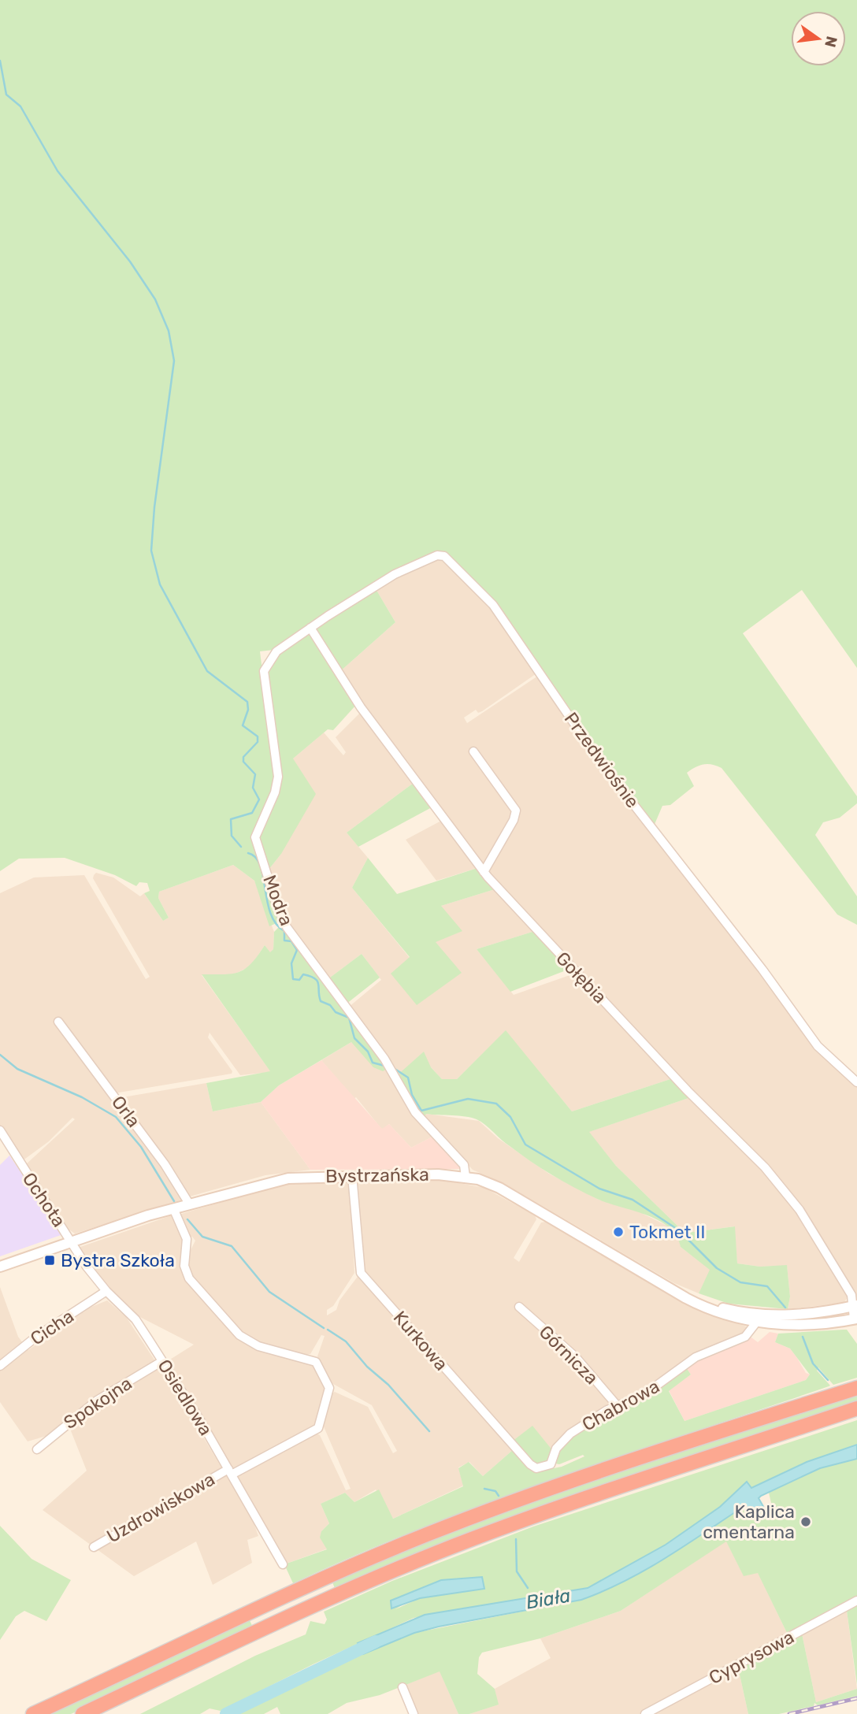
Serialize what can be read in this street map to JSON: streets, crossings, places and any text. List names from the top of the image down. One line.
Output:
{"streets":{"main road":["Bystrzańska"],"street":["Przedwiośnie","Modra","Gołębia","Orla","Ochota","Cicha","Kurkowa","Górnicza","Osiedlowa","Spokojna","Chabrowa","Uzdrowiskowa","Cyprysowa"]},"crossings":[["Przedwiośnie","Modra"],["Przedwiośnie","Gołębia"],["Modra","Gołębia"],["Modra","Bystrzańska"],["Gołębia","Bystrzańska"],["Orla","Bystrzańska"],["Bystrzańska","Ochota"],["Bystrzańska","Kurkowa"],["Bystrzańska","Osiedlowa"],["Bystrzańska","Chabrowa"],["Bystrzańska","Uzdrowiskowa"],["Ochota","Osiedlowa"],["Cicha","Osiedlowa"],["Kurkowa","Chabrowa"],["Górnicza","Chabrowa"],["Osiedlowa","Spokojna"],["Osiedlowa","Uzdrowiskowa"]],"water":["Biała"],"places":{"other":["Tokmet II","Kaplica cmentarna"],"transit":["Bystra Szkoła"]},"north":"right"}
